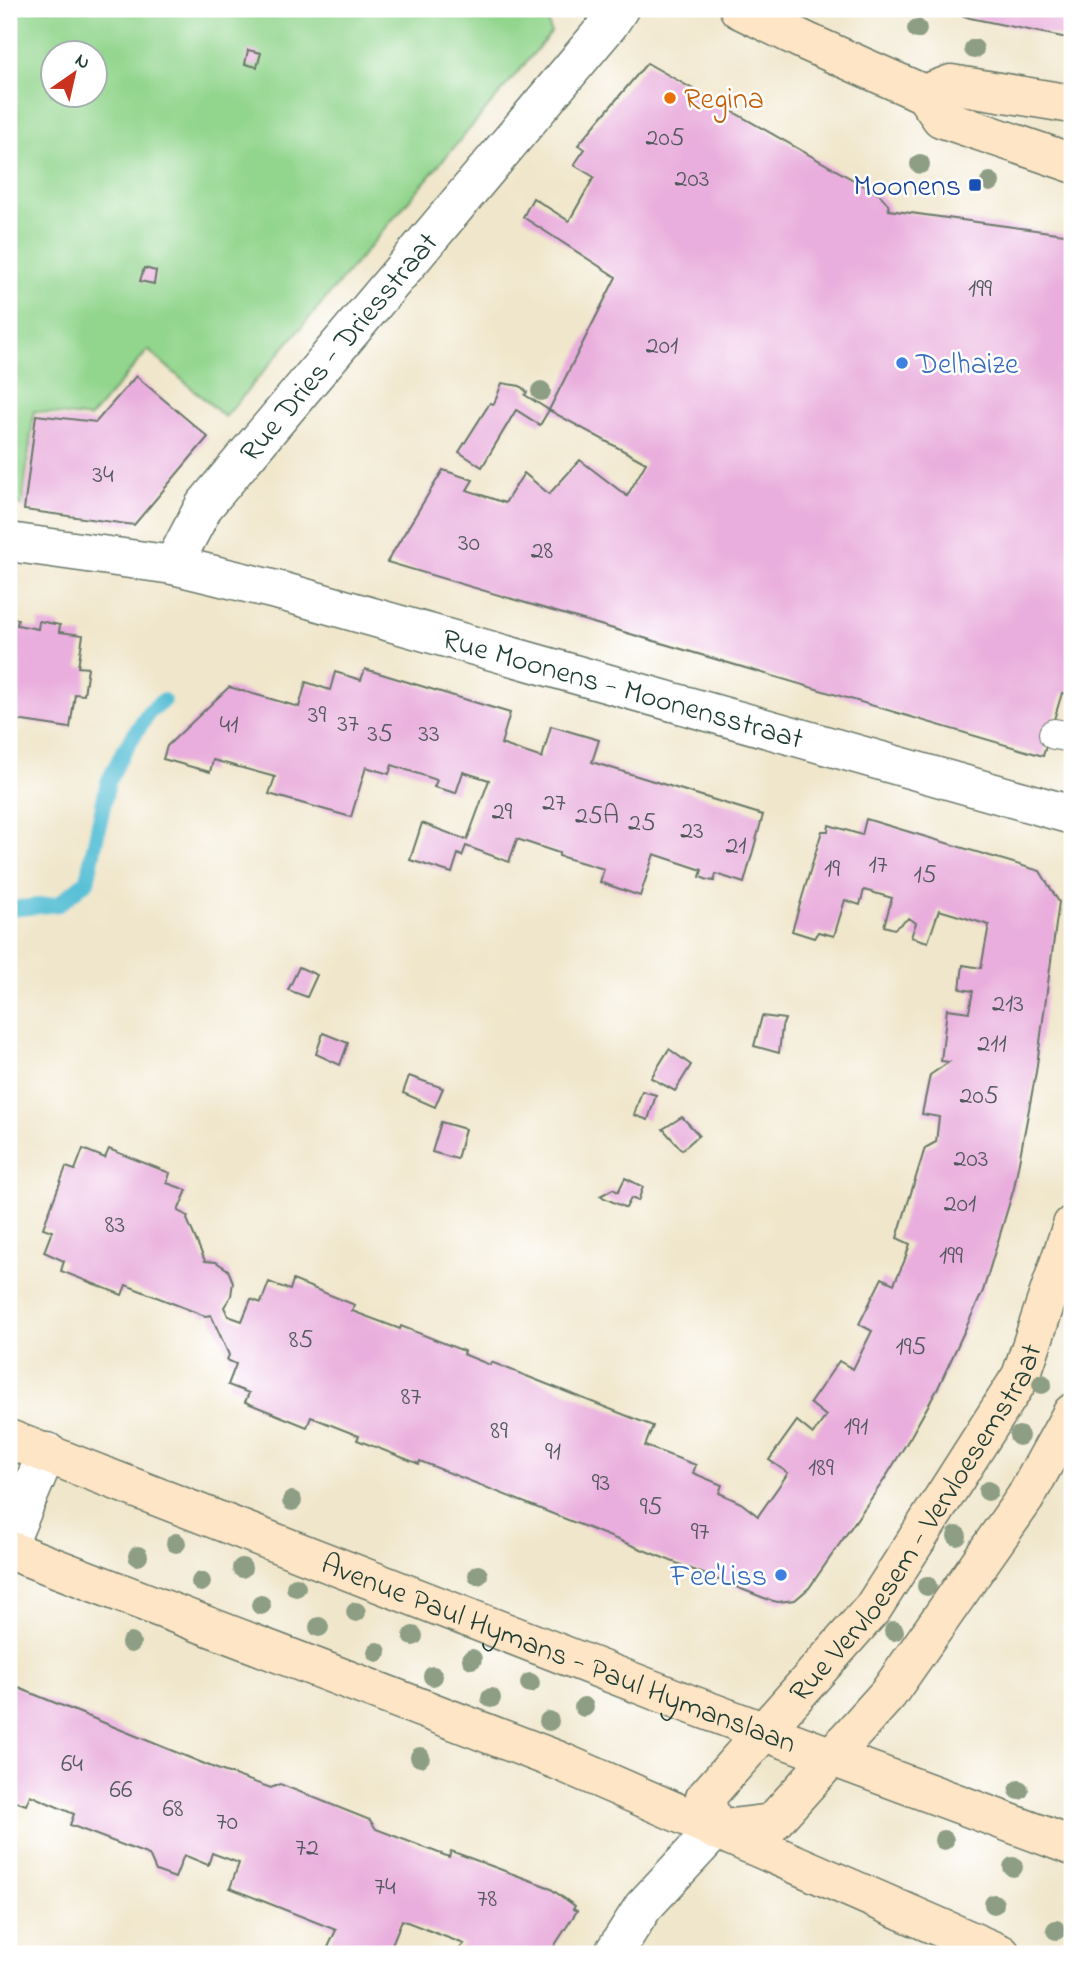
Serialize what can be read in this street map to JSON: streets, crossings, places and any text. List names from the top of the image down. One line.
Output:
{"streets":{"main road":["Rue Vervloesem - Vervloesemstraat","Avenue Paul Hymans - Paul Hymanslaan"],"street":["Rue Dries - Driesstraat","Rue Moonens - Moonensstraat"]},"crossings":[["Rue Dries - Driesstraat","Rue Moonens - Moonensstraat"],["Rue Vervloesem - Vervloesemstraat","Avenue Paul Hymans - Paul Hymanslaan"]],"places":{"other":["Regina","Delhaize","Fee'Liss"],"transit":["Moonens"]},"house_numbers":["205","203","199","201","34","30","28","39","37","41","35","33","27","29","25A","25","23","21","17","19","15","213","211","205","203","201","83","199","85","195","87","191","89","91","189","93","95","97","64","66","68","70","72","74","78"],"north":"top right"}
